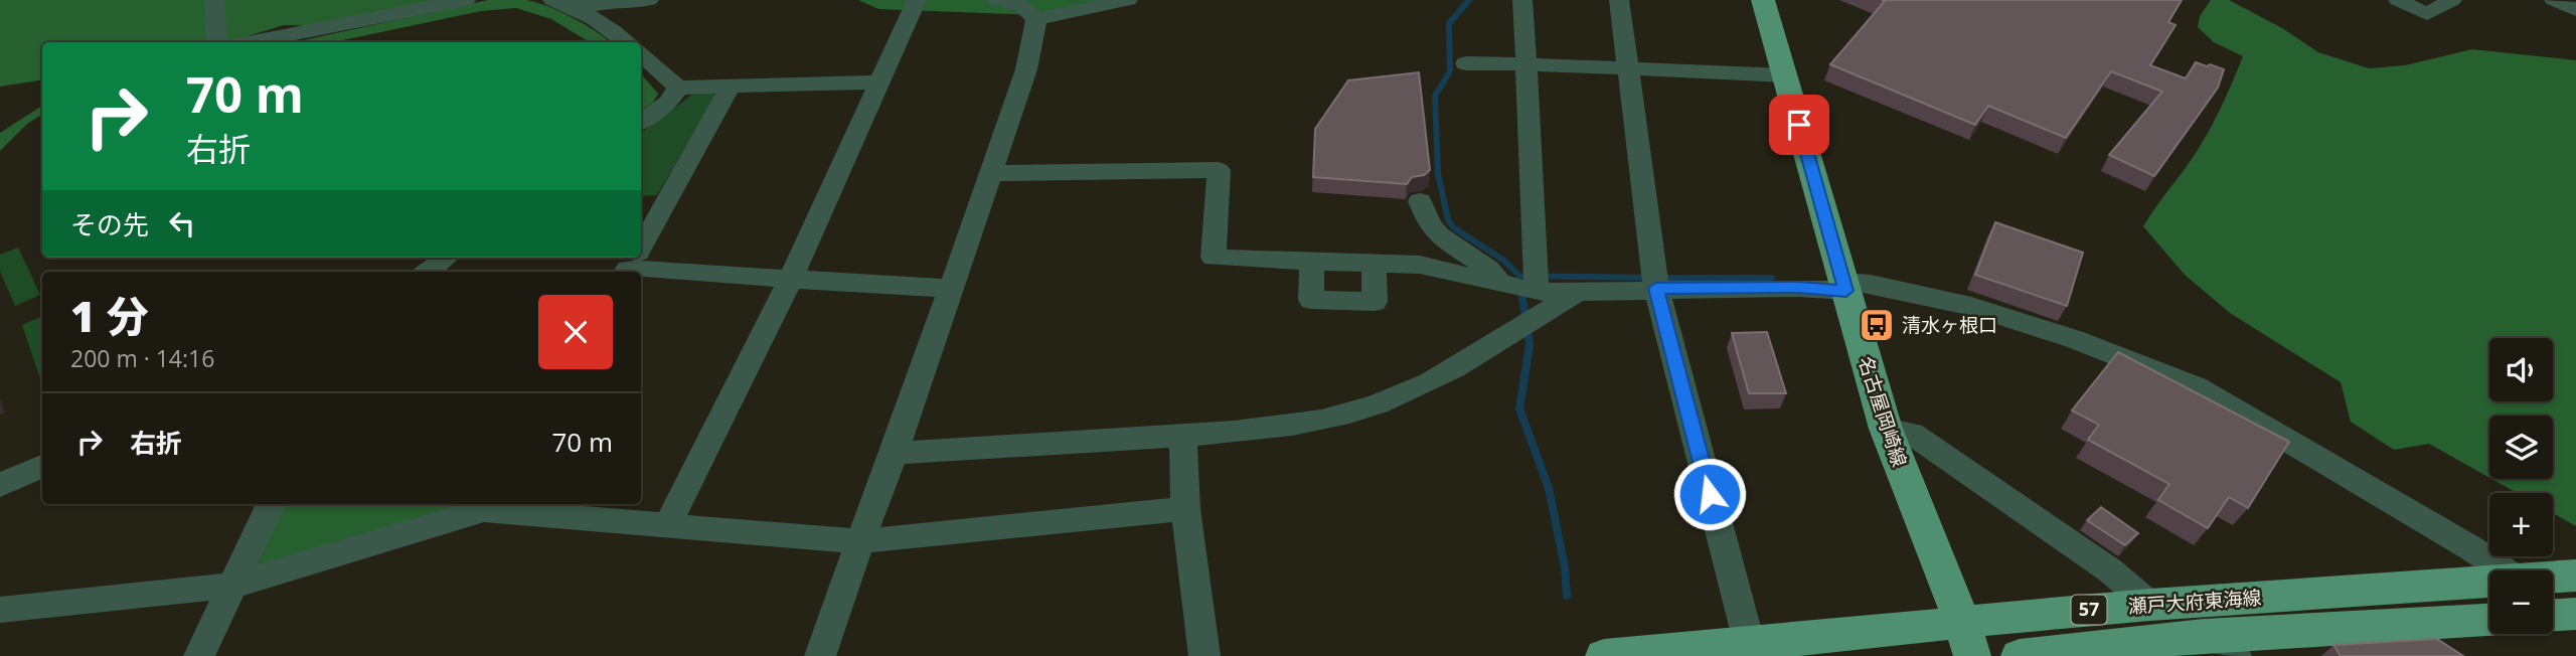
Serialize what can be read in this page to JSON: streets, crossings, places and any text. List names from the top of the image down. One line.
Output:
{"streets":{"main road":["名古屋岡崎線","瀬戸大府東海線","57"]},"crossings":[["名古屋岡崎線","瀬戸大府東海線"]],"places":{"bus stop":["清水ヶ根口"]},"page":{"turn":["70 m","右折"],"then":"その先","heading":["1 分","200 m · 14:16"],"map_buttons":["+","−"],"list":[{"name":"右折","value":"70 m"}]}}
